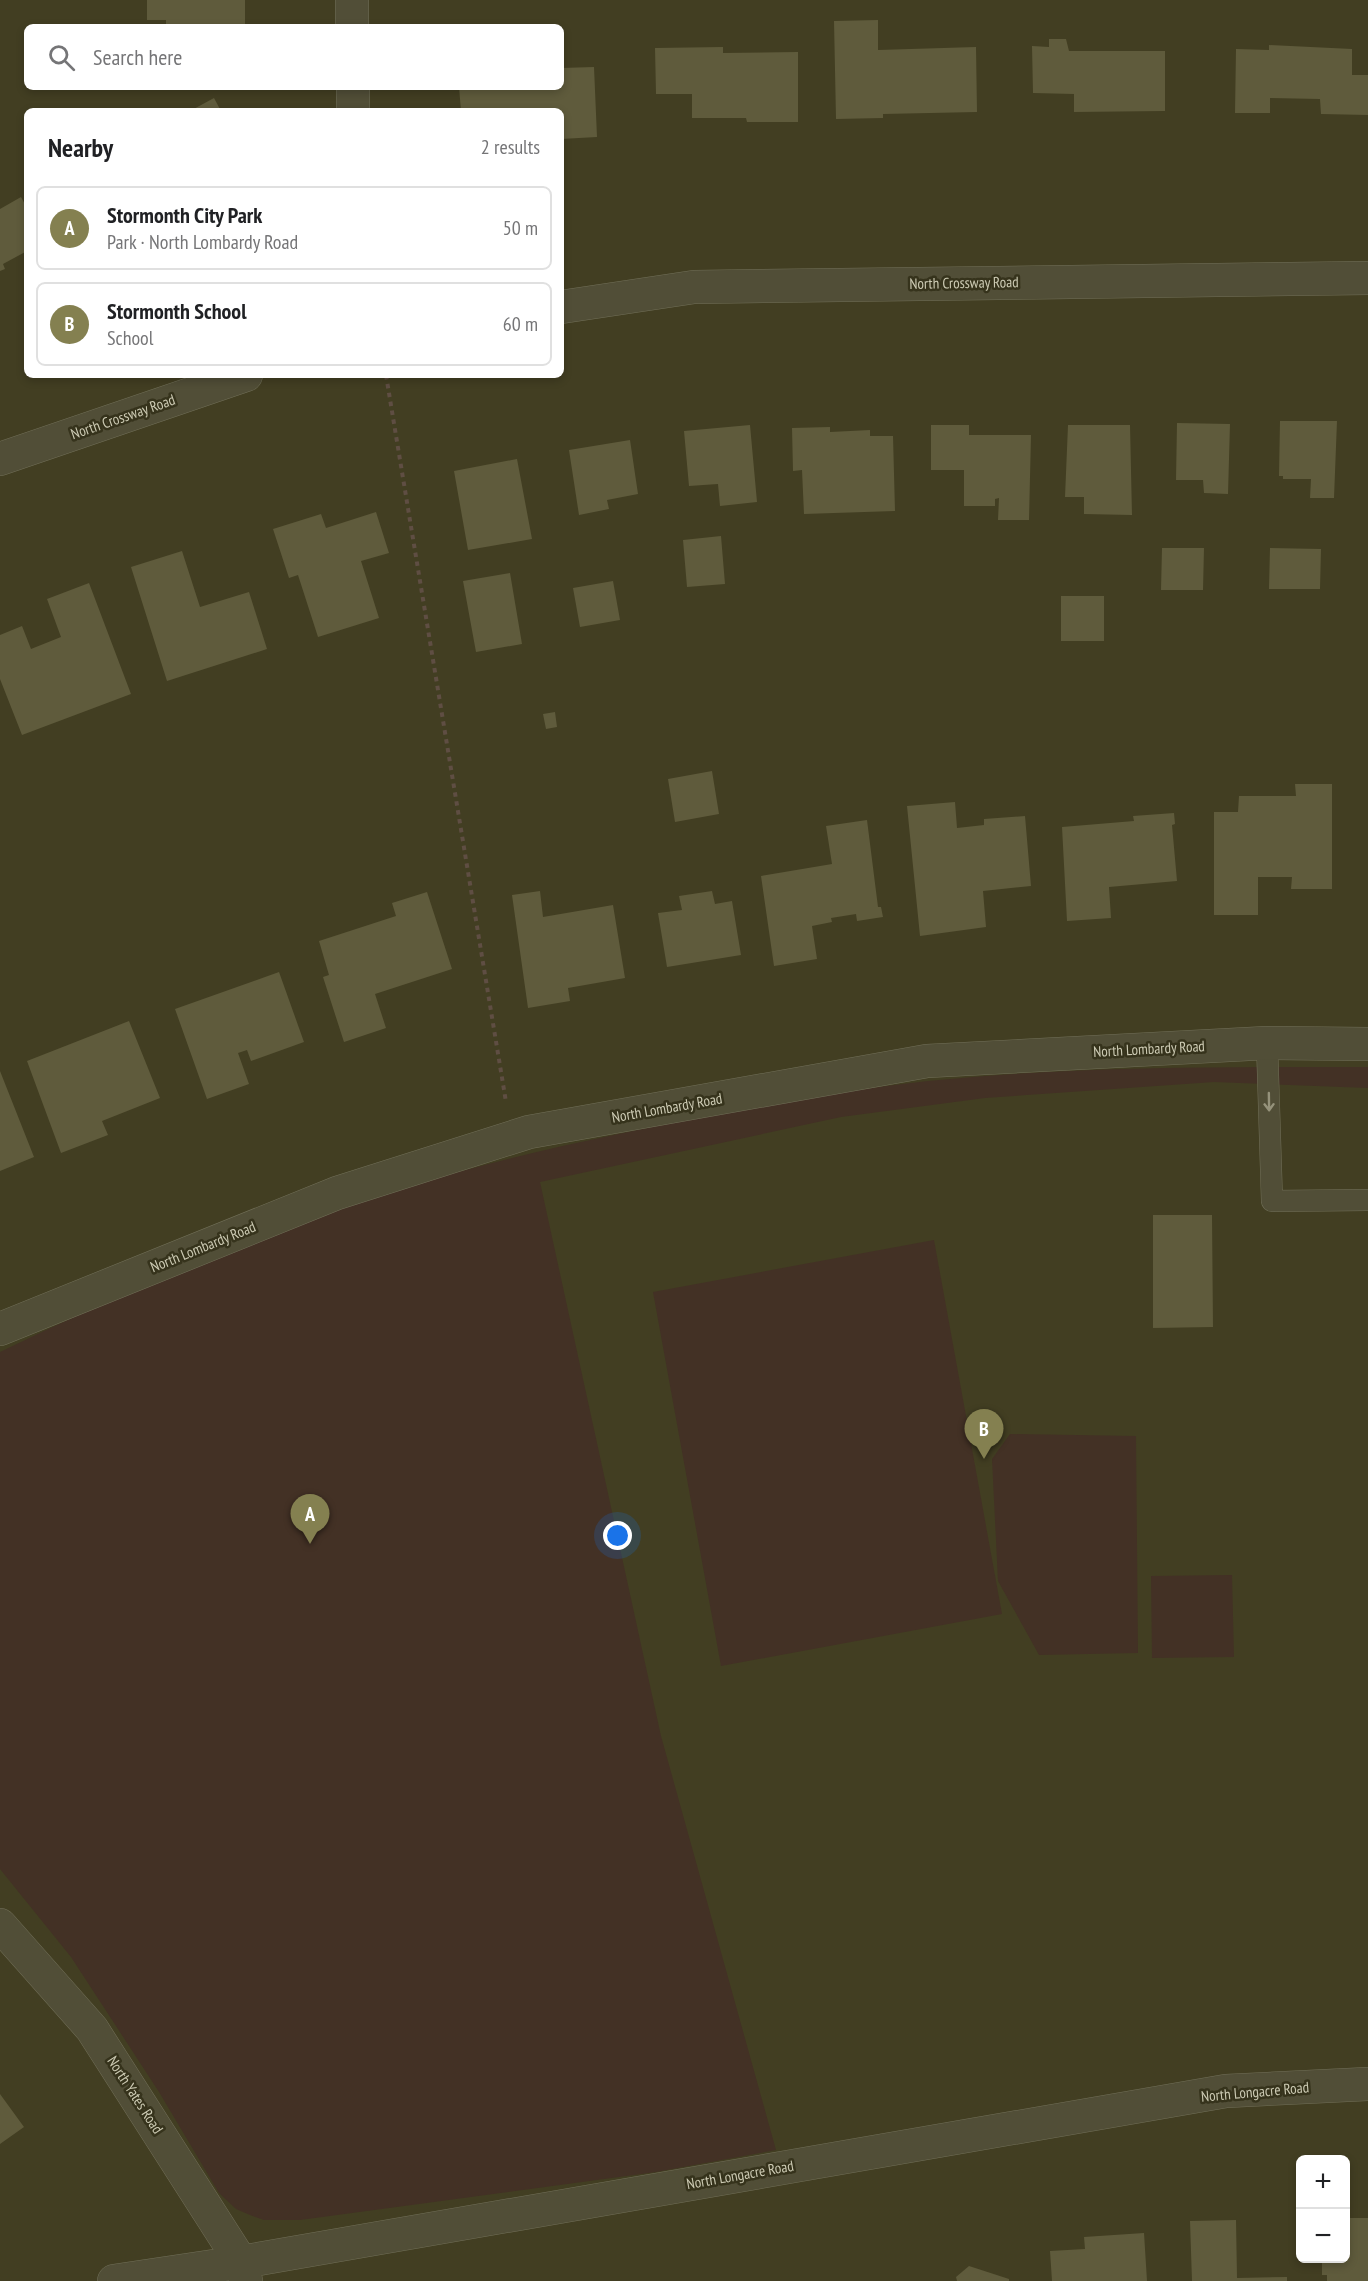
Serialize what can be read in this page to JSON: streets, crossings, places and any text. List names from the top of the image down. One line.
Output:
{"streets":{"street":["North Crossway Road","North Lombardy Road","North Longacre Road","North Yates Road"]},"crossings":[["North Longacre Road","North Yates Road"]],"page":{"search":"Search here","heading":["Nearby","2 results"],"list":[{"mark":"A","name":"Stormonth City Park","note":"Park · North Lombardy Road","value":"50 m"},{"mark":"B","name":"Stormonth School","note":"School","value":"60 m"}],"pins":["B","A"],"map_buttons":["+","−"]}}
